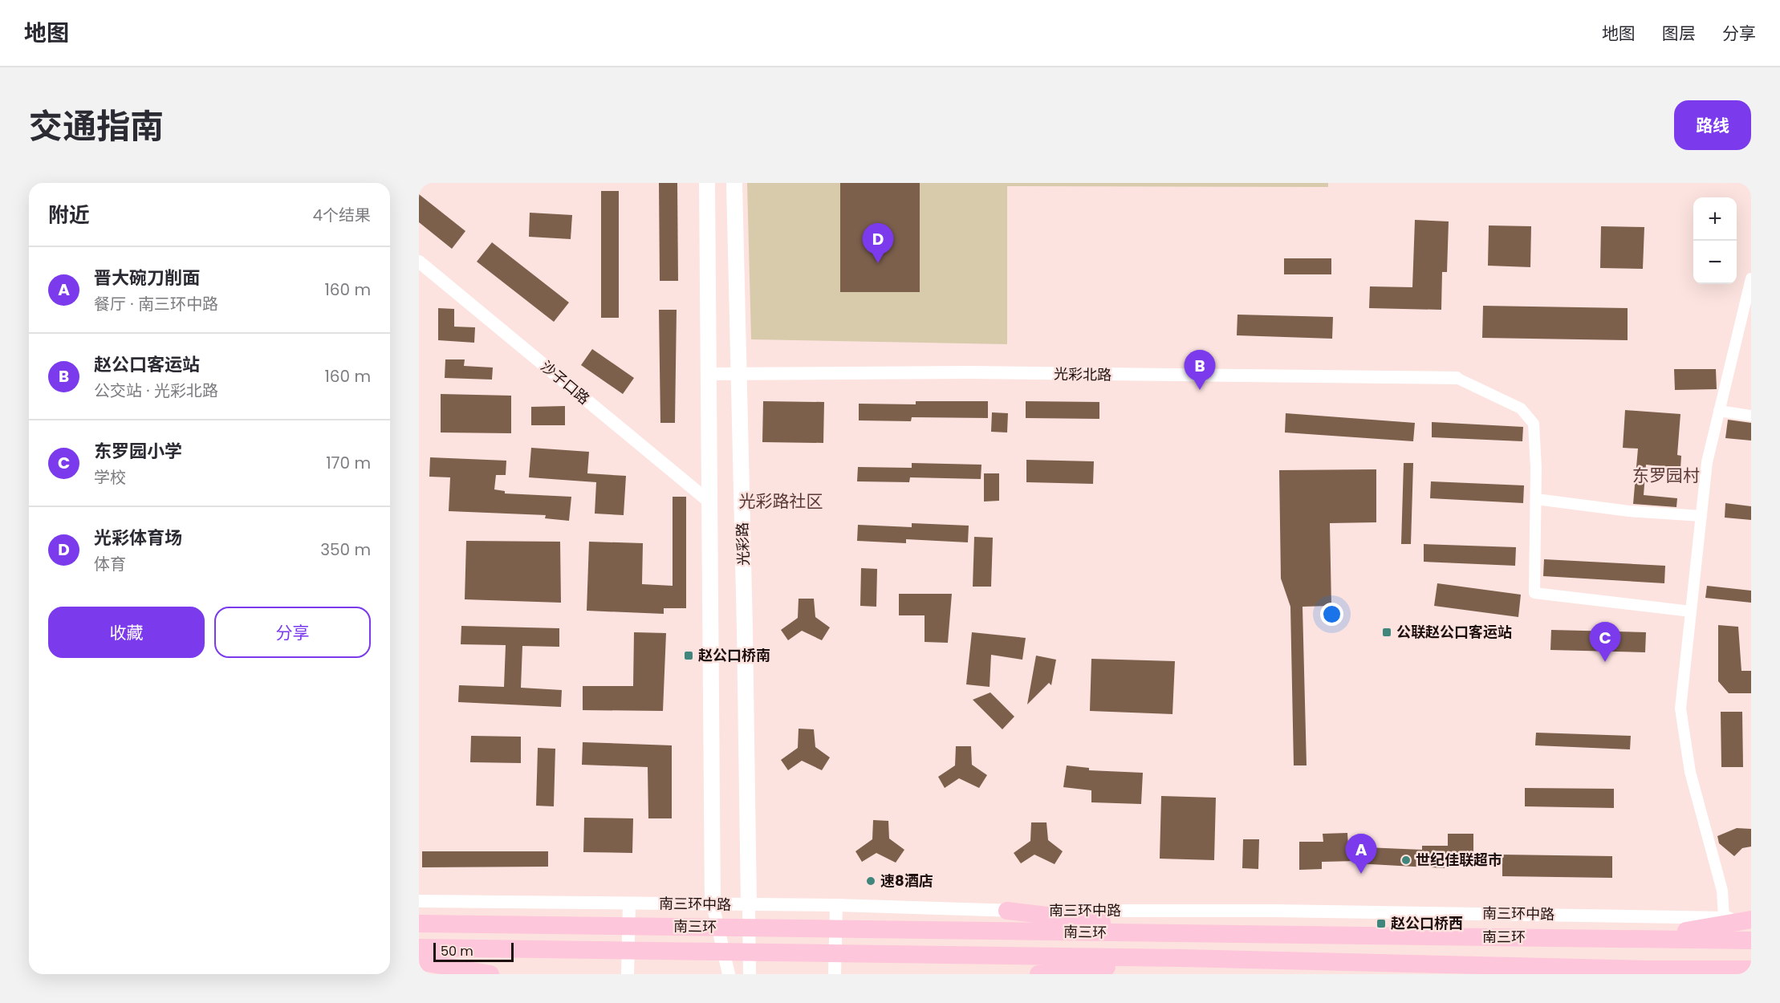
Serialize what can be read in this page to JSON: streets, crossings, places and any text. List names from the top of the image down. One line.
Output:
{"streets":{"highway":["南三环"],"main road":["光彩路"],"street":["光彩北路","沙子口路","南三环中路"]},"crossings":[["光彩北路","光彩路"],["光彩路","南三环中路"]],"districts":["东罗园村","光彩路社区"],"places":{"transit":["公联赵公口客运站","赵公口桥南","赵公口桥西"],"other":["世纪佳联超市","速8酒店"]},"scale_bar":"50 m","page":{"header":"地图","nav":["地图","图层","分享"],"title":"交通指南","buttons":["路线",["收藏","分享"]],"heading":["附近","4个结果"],"map_buttons":["+","−"],"pins":["D","B","C","A"],"list":[{"mark":"A","name":"晋大碗刀削面","note":"餐厅 · 南三环中路","value":"160 m"},{"mark":"B","name":"赵公口客运站","note":"公交站 · 光彩北路","value":"160 m"},{"mark":"C","name":"东罗园小学","note":"学校","value":"170 m"},{"mark":"D","name":"光彩体育场","note":"体育","value":"350 m"}],"scale":"50 m"}}
